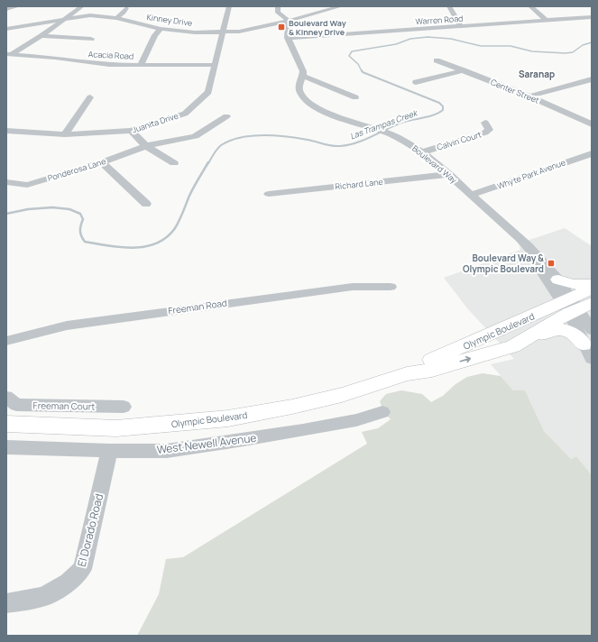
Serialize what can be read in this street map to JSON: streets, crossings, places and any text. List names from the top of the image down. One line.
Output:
{"streets":{"main road":["Olympic Boulevard"],"street":["Kinney Drive","Warren Road","Acacia Road","Center Street","Juanita Drive","Calvin Court","Boulevard Way","Ponderosa Lane","Whyte Park Avenue","Richard Lane","Freeman Road","Freeman Court","West Newell Avenue","El Dorado Road"]},"crossings":[["Kinney Drive","Juanita Drive"],["Acacia Road","Juanita Drive"],["Calvin Court","Boulevard Way"],["Boulevard Way","Whyte Park Avenue"],["Boulevard Way","Richard Lane"],["Boulevard Way","Olympic Boulevard"],["West Newell Avenue","El Dorado Road"]],"districts":["Saranap"],"water":["Las Trampas Creek"],"places":{"transit":["Boulevard Way & Kinney Drive","Boulevard Way & Olympic Boulevard"]}}
